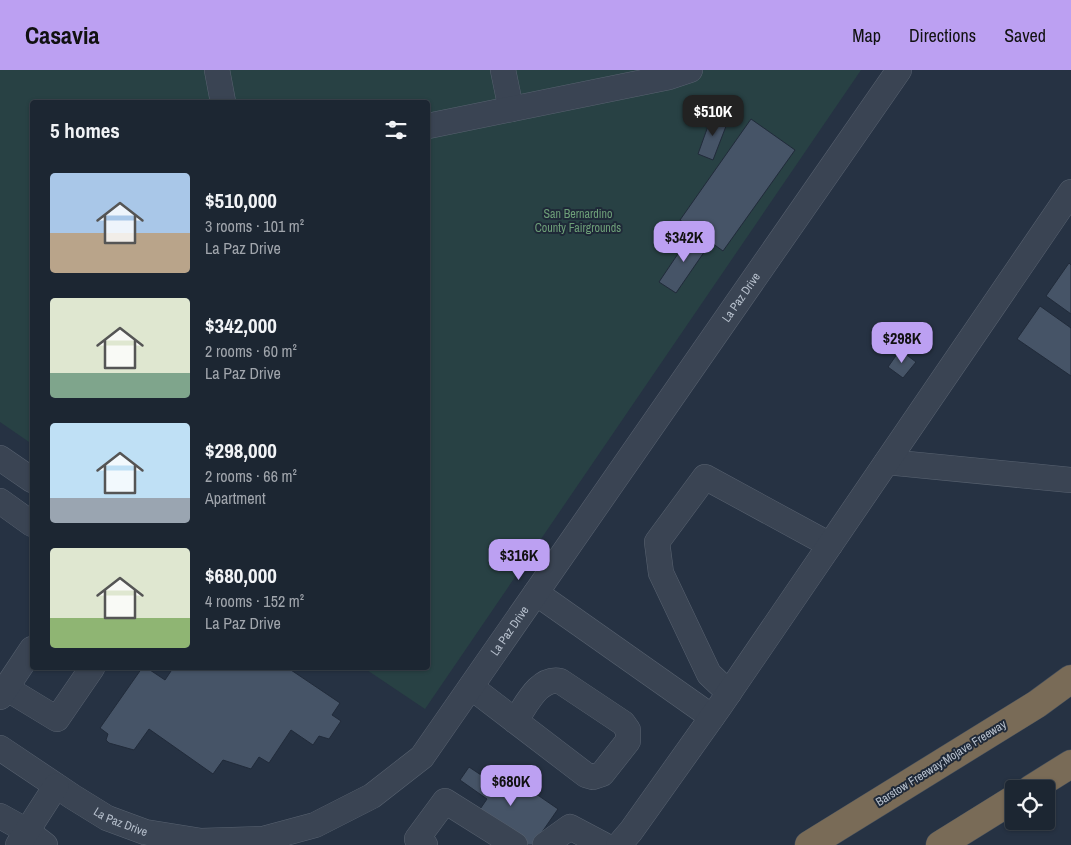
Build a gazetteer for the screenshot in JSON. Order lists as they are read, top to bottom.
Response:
{
  "streets": {
    "highway": ["Barstow Freeway;Mojave Freeway"],
    "street": ["La Paz Drive"]
  },
  "parks": ["San Bernardino County Fairgrounds"],
  "page": {
    "header": "Casavia",
    "nav": ["Map", "Directions", "Saved"],
    "price": [
      "$510K",
      "$342K",
      "$298K",
      "$316K",
      "$680K"
    ],
    "heading": "5 homes",
    "list": [
      {
        "name": "$510,000",
        "note": "3 rooms · 101 m² · La Paz Drive"
      },
      {
        "name": "$342,000",
        "note": "2 rooms · 60 m² · La Paz Drive"
      },
      {
        "name": "$298,000",
        "note": "2 rooms · 66 m² · Apartment"
      },
      {
        "name": "$680,000",
        "note": "4 rooms · 152 m² · La Paz Drive"
      }
    ]
  }
}
